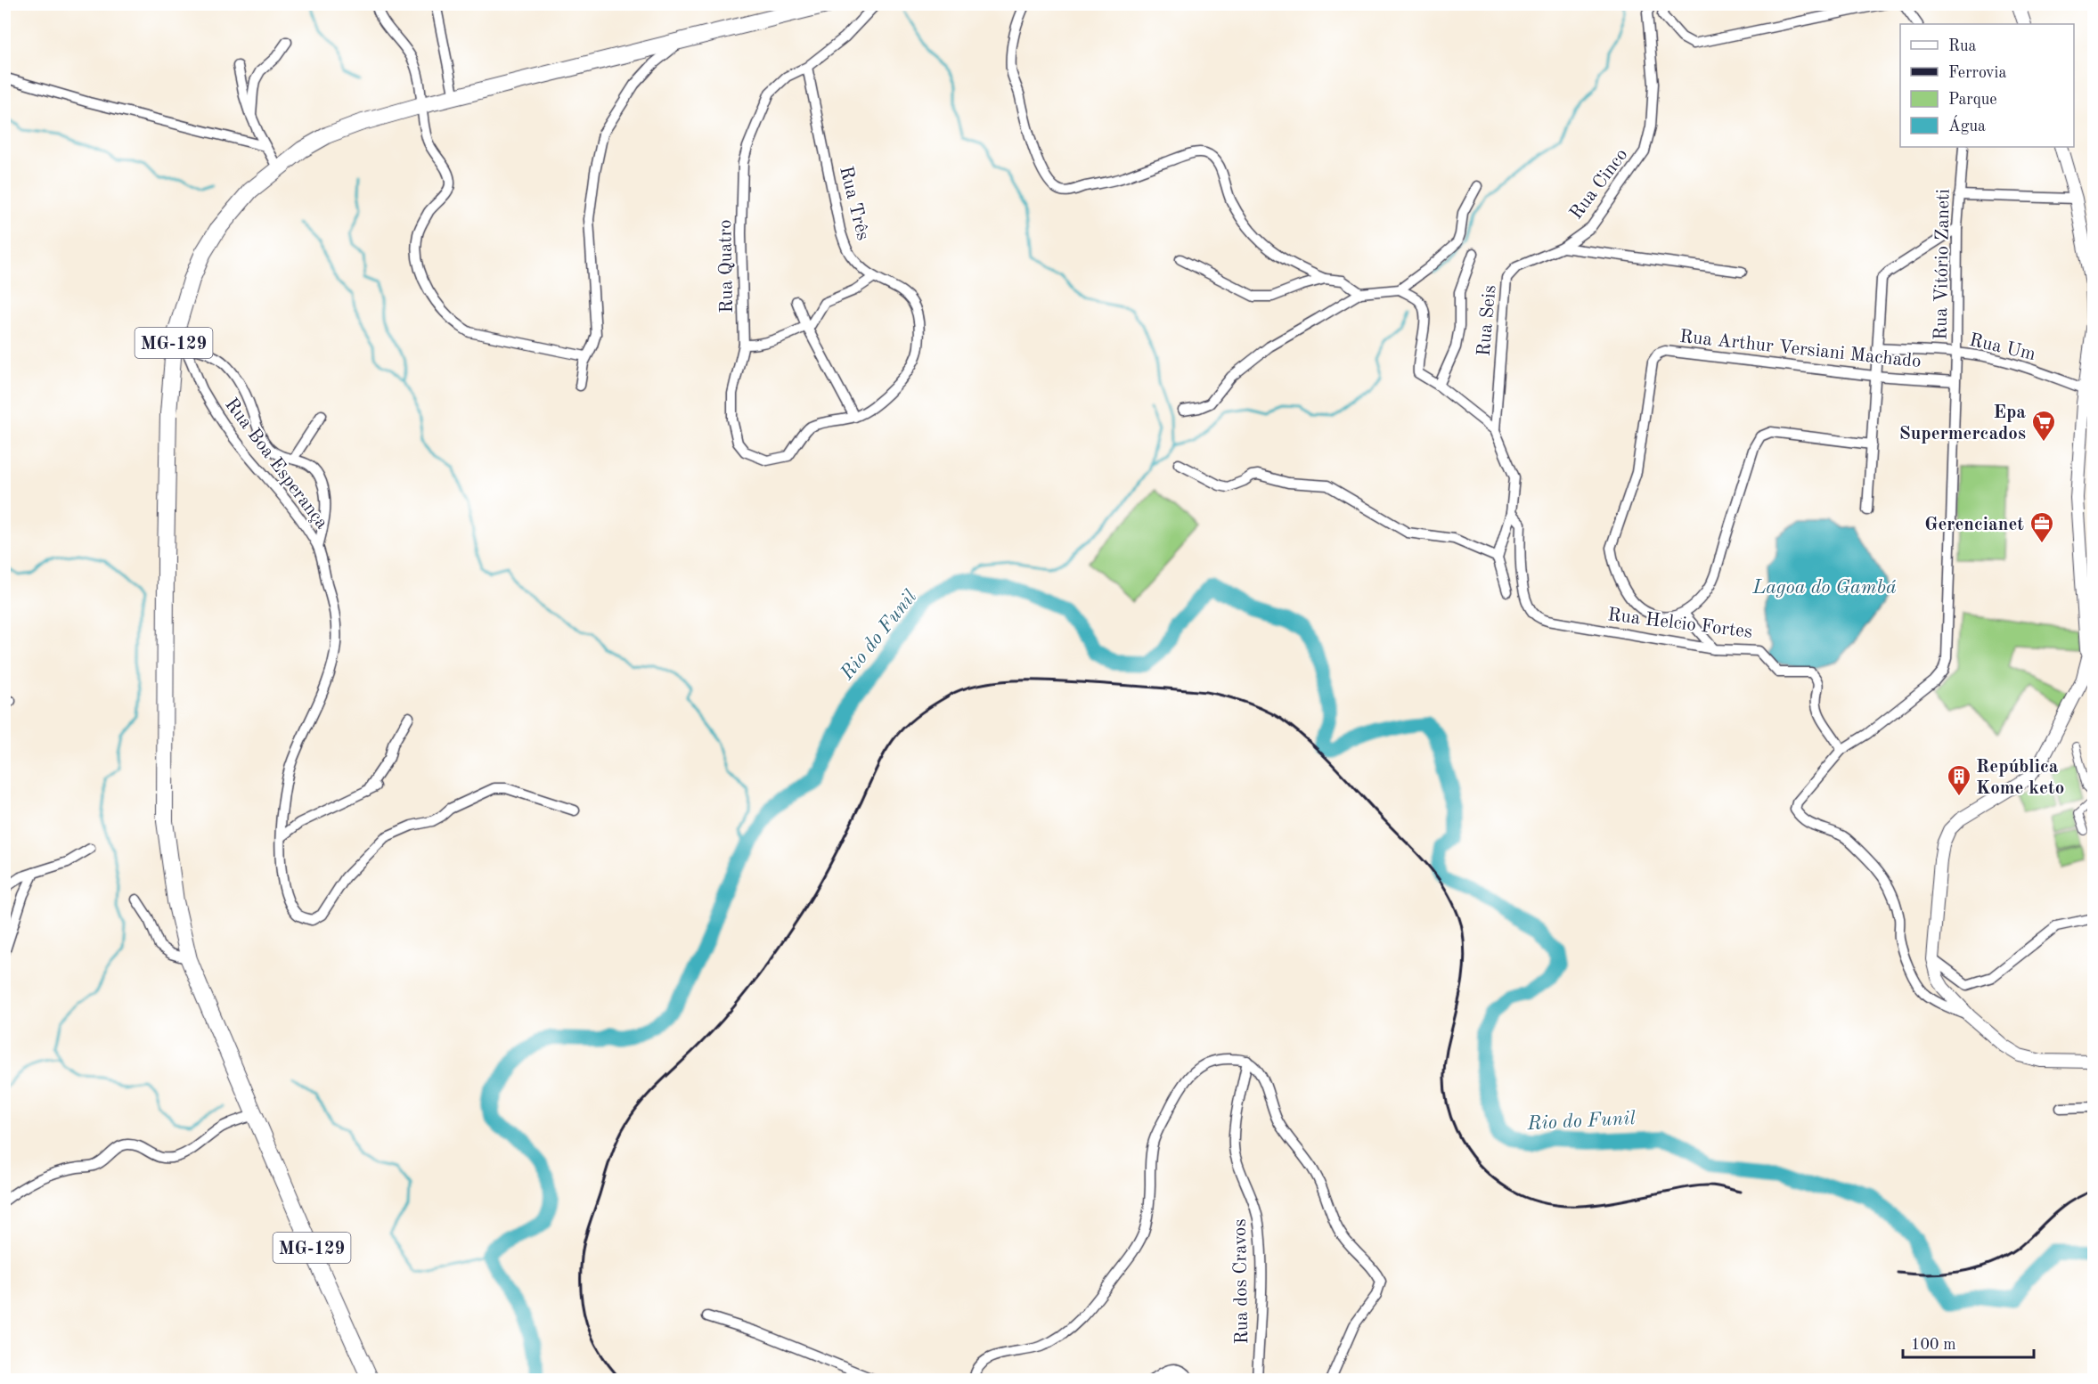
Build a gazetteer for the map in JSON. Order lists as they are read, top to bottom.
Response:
{
  "streets": {
    "main road": ["MG-129"],
    "street": [
      "Rua Cinco",
      "Rua Três",
      "Rua Vitório Zaneti",
      "Rua Quatro",
      "Rua Seis",
      "Rua Um",
      "Rua Arthur Versiani Machado",
      "Rua Boa Esperança",
      "Rua Helcio Fortes",
      "Rua dos Cravos"
    ]
  },
  "crossings": [
    ["Rua Cinco", "Rua Seis"],
    ["Rua Três", "Rua Quatro"],
    ["Rua Vitório Zaneti", "Rua Um"],
    ["Rua Vitório Zaneti", "Rua Arthur Versiani Machado"],
    ["Rua Vitório Zaneti", "Rua Helcio Fortes"],
    ["Rua Seis", "Rua Helcio Fortes"],
    ["MG-129", "Rua Boa Esperança"]
  ],
  "water": ["Lagoa do Gambá", "Rio do Funil"],
  "places": {
    "supermarket": ["Epa Supermercados"],
    "office": ["Gerencianet"],
    "building": ["República Kome keto"]
  },
  "legend": [
    "Rua",
    "Ferrovia",
    "Parque",
    "Água"
  ],
  "scale_bar": "100 m"
}
